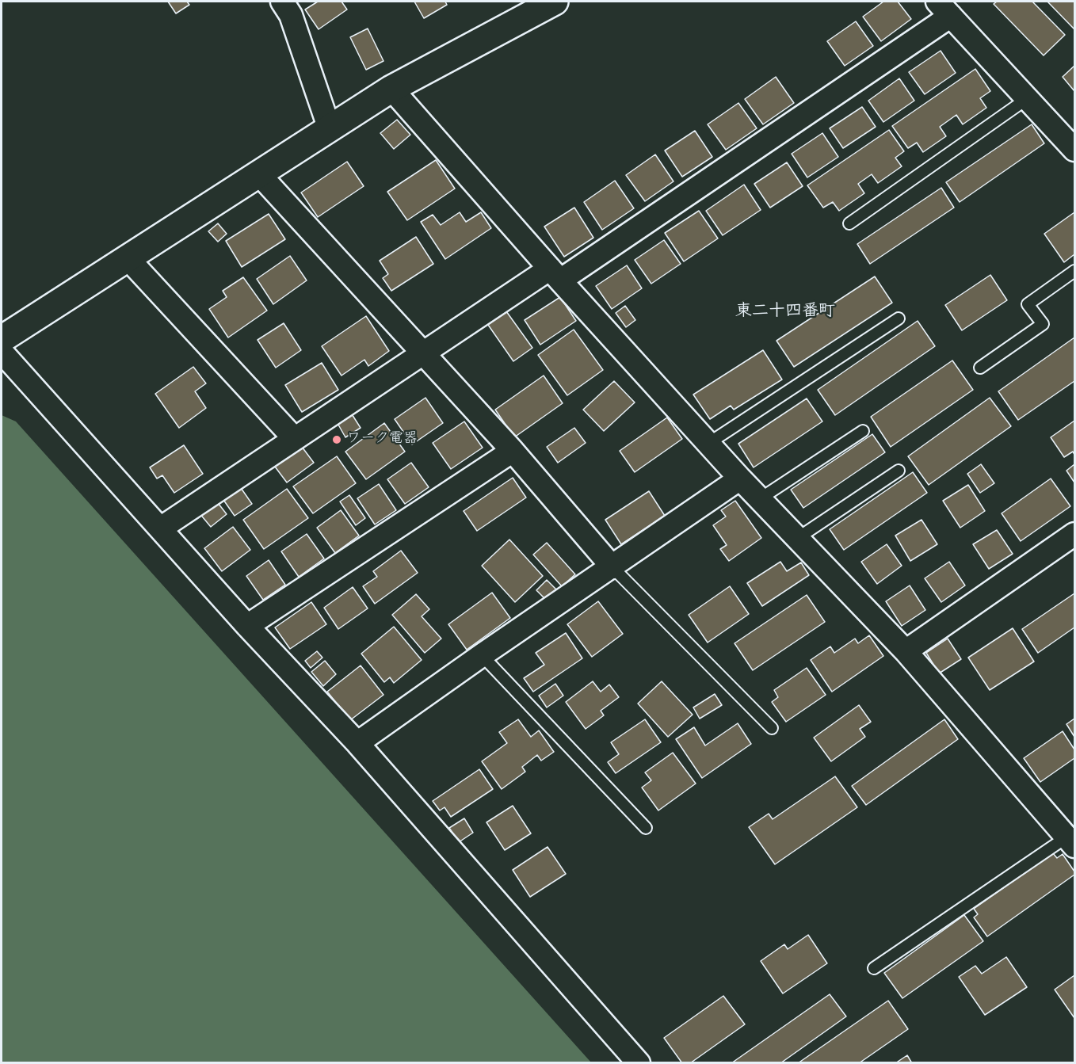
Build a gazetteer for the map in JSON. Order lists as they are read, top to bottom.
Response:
{
  "districts": ["東二十四番町"],
  "places": ["ワーク電器"]
}
